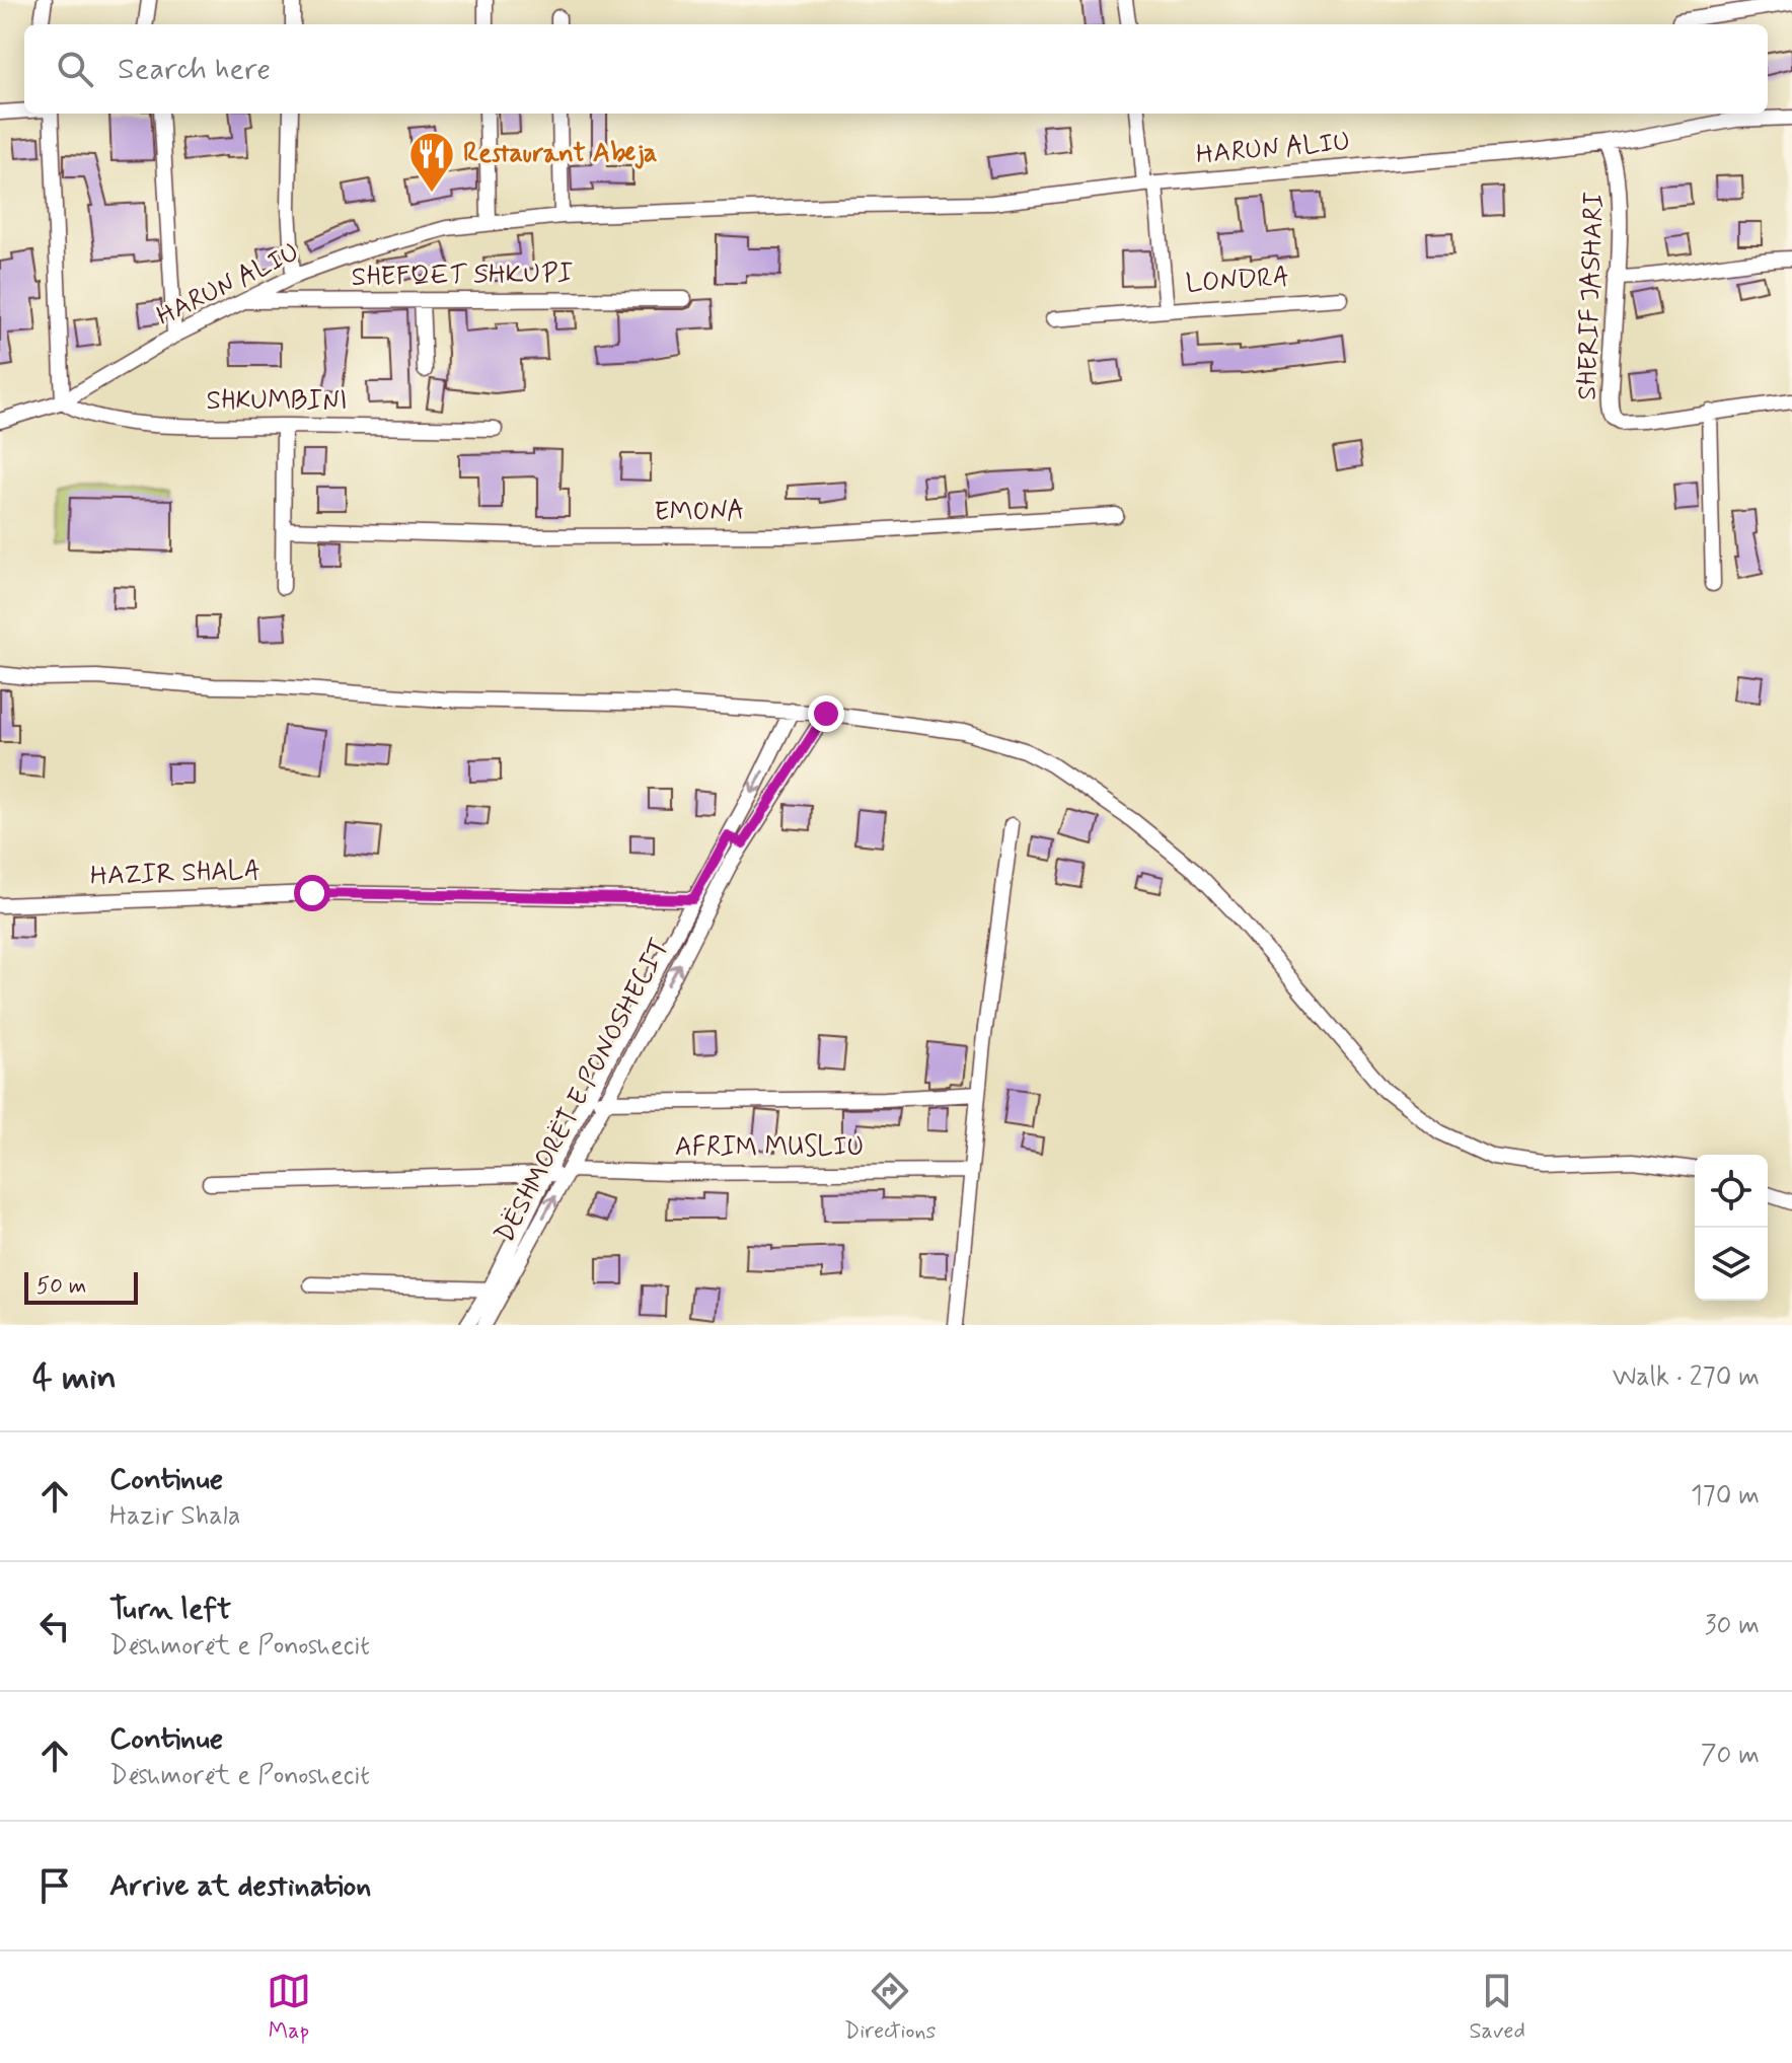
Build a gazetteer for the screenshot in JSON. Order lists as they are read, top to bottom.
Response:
{
  "streets": {
    "street": [
      "HARUN ALIU",
      "SHEFQET SHKUPI",
      "LONDRA",
      "SHERIF JASHARI",
      "SHKUMBINI",
      "EMONA",
      "HAZIR SHALA",
      "DËSHMORËT E PONOSHECIT",
      "AFRIM MUSLIU"
    ]
  },
  "crossings": [
    ["HARUN ALIU", "SHEFQET SHKUPI"],
    ["HARUN ALIU", "LONDRA"],
    ["HARUN ALIU", "SHERIF JASHARI"],
    ["HARUN ALIU", "SHKUMBINI"],
    ["HAZIR SHALA", "DËSHMORËT E PONOSHECIT"],
    ["DËSHMORËT E PONOSHECIT", "AFRIM MUSLIU"]
  ],
  "places": {
    "restaurant": ["Restaurant Abeja"]
  },
  "scale_bar": "50 m",
  "page": {
    "search": "Search here",
    "scale": "50 m",
    "heading": ["4 min", "Walk · 270 m"],
    "list": [
      ["Continue", "Hazir Shala", "170 m"],
      ["Turn left", "Dëshmorët e Ponoshecit", "30 m"],
      ["Continue", "Dëshmorët e Ponoshecit", "70 m"],
      "Arrive at destination"
    ],
    "nav": ["Map", "Directions", "Saved"]
  }
}
